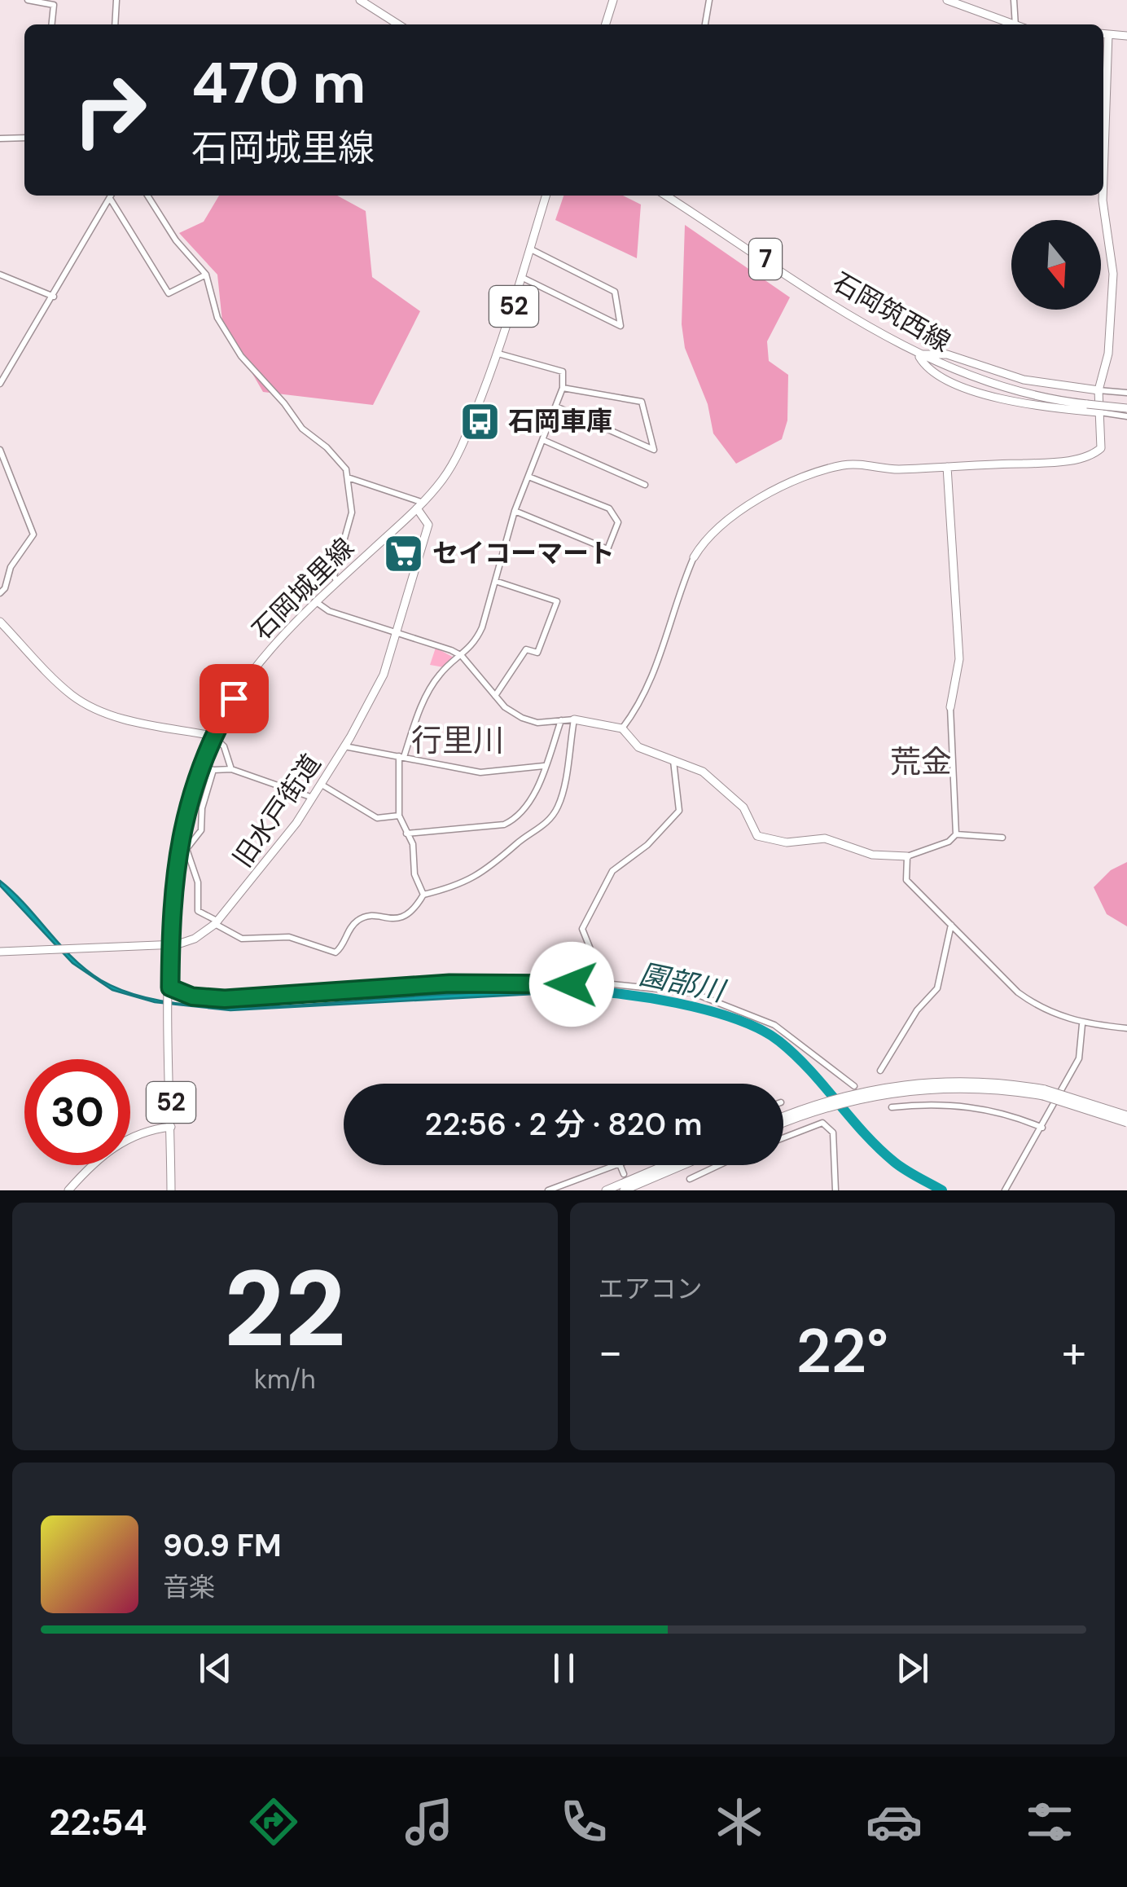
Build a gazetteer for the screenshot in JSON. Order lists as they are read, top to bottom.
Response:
{
  "streets": {
    "main road": [
      "7",
      "52",
      "石岡筑西線",
      "石岡城里線",
      "旧水戸街道"
    ]
  },
  "crossings": [
    ["石岡城里線", "旧水戸街道"]
  ],
  "districts": ["行里川", "荒金"],
  "water": ["園部川"],
  "places": {
    "bus stop": ["石岡車庫"],
    "supermarket": ["セイコーマート"]
  },
  "north": "bottom",
  "page": {
    "turn": ["470 m", "石岡城里線"],
    "limit": "30",
    "trip": "22:56 · 2 分 · 820 m",
    "tile": [
      ["22", "km/h"],
      "エアコン"
    ],
    "heat": ["−", "22°", "+"],
    "song": ["90.9 FM", "音楽"],
    "tabs": "22:54"
  }
}
